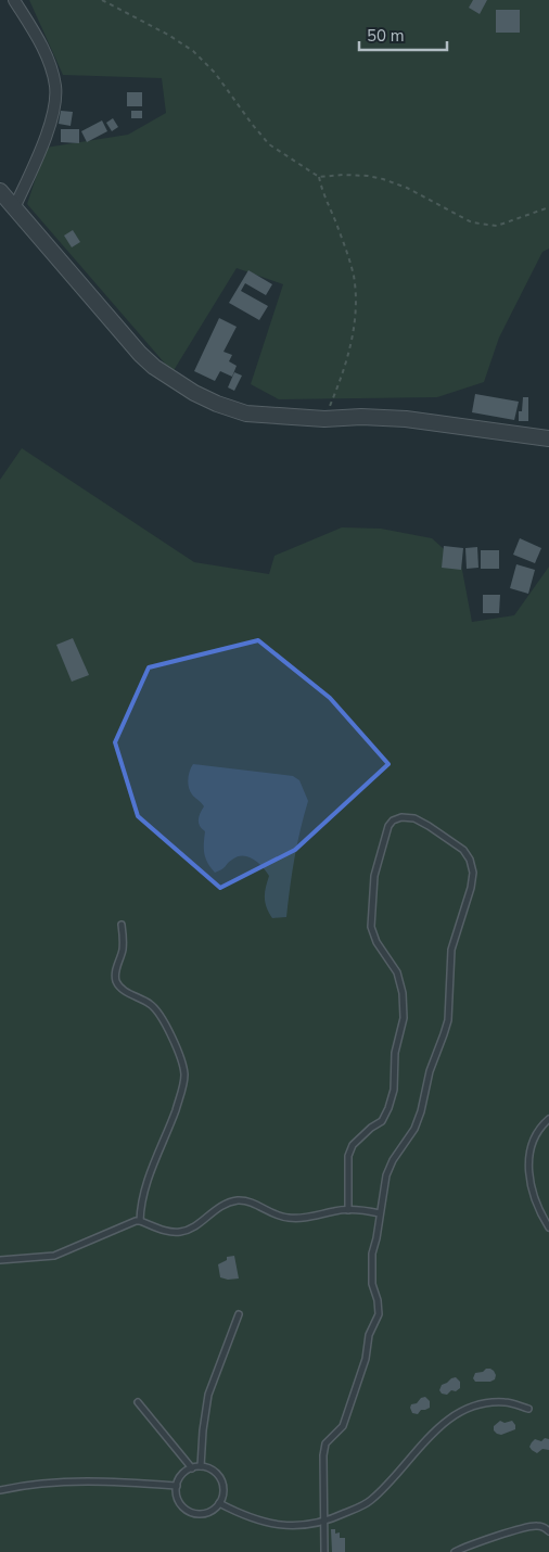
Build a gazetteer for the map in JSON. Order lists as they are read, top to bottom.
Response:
{
  "scale_bar": "50 m"
}
